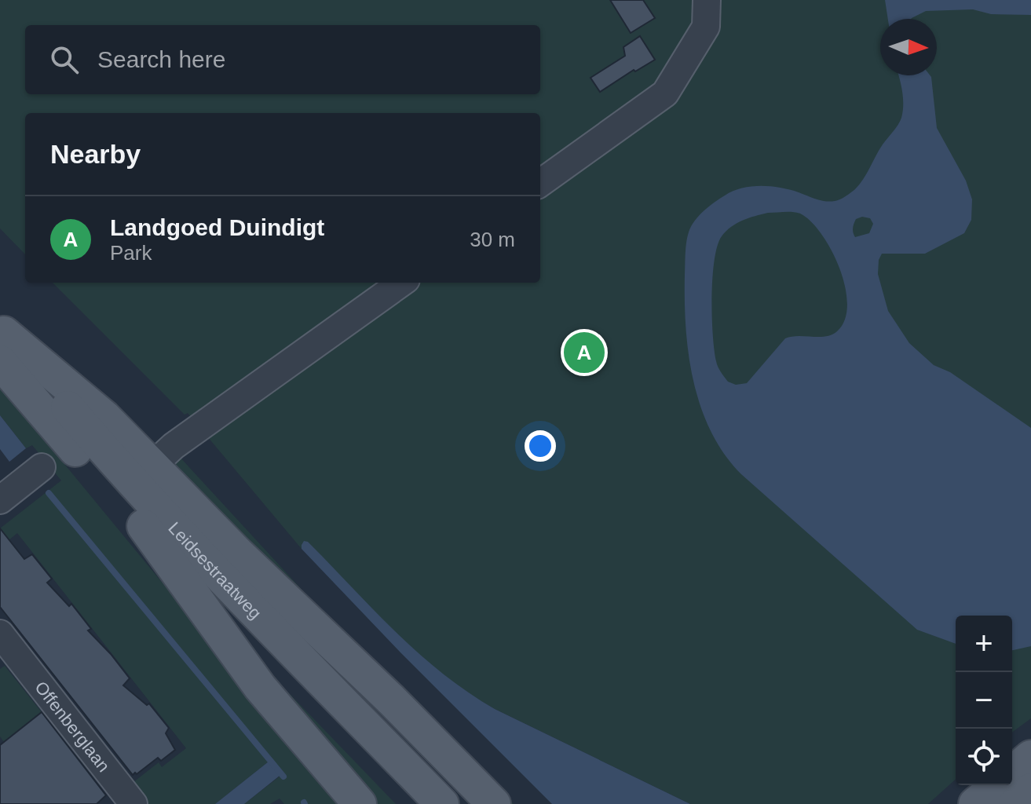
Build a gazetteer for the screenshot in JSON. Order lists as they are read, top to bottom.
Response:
{
  "streets": {
    "main road": ["Leidsestraatweg"],
    "street": ["Offenberglaan"]
  },
  "north": "right",
  "page": {
    "search": "Search here",
    "heading": "Nearby",
    "list": [
      {
        "mark": "A",
        "name": "Landgoed Duindigt",
        "note": "Park",
        "value": "30 m"
      }
    ],
    "pins": "A",
    "map_buttons": ["+", "−"]
  }
}
